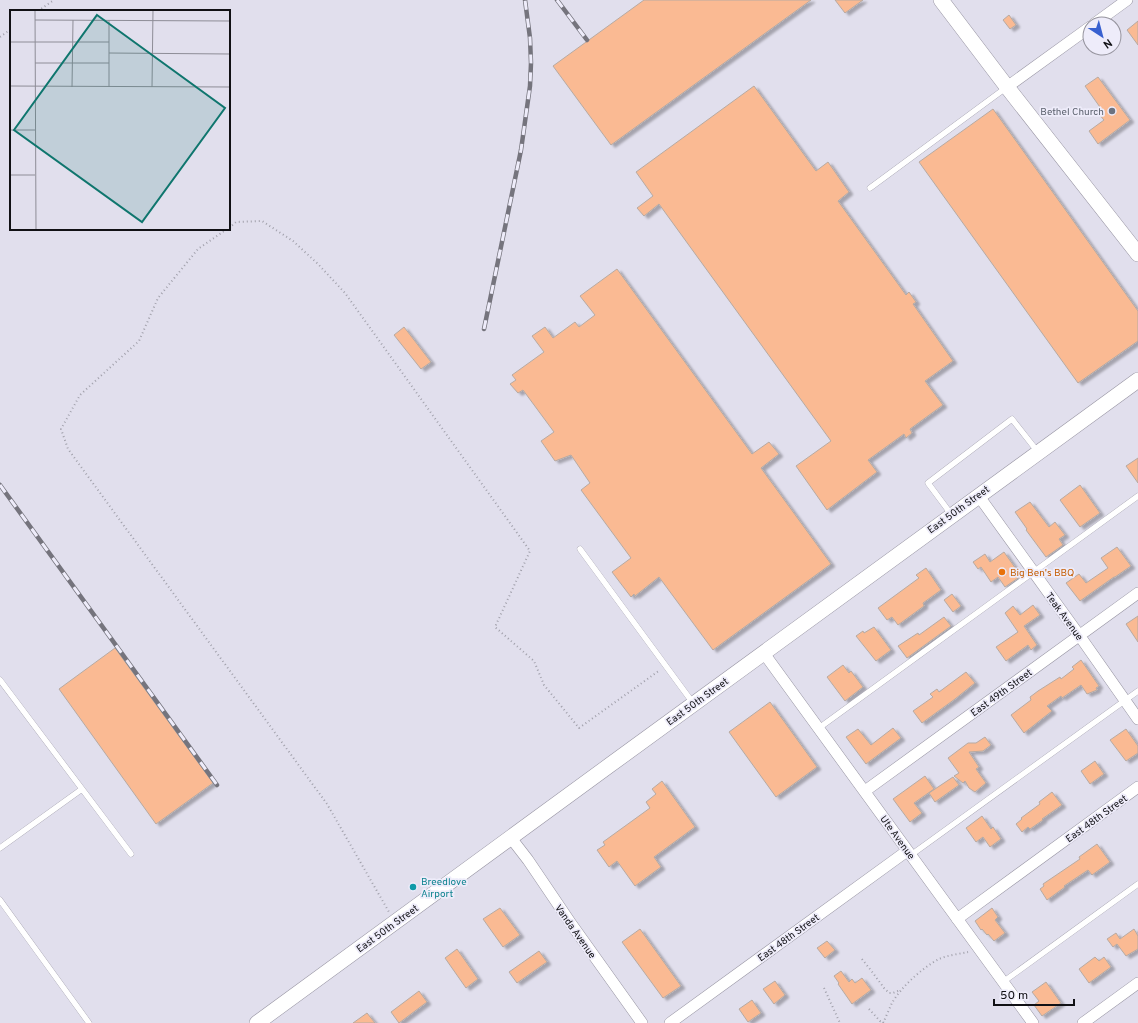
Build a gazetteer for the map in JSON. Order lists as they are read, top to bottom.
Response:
{
  "streets": {
    "main road": ["East 50th Street"],
    "street": [
      "Teak Avenue",
      "East 49th Street",
      "East 48th Street",
      "Ute Avenue",
      "Vanda Avenue"
    ]
  },
  "crossings": [
    ["East 50th Street", "Teak Avenue"],
    ["East 50th Street", "Ute Avenue"],
    ["East 50th Street", "Vanda Avenue"],
    ["Teak Avenue", "East 49th Street"],
    ["East 49th Street", "Ute Avenue"],
    ["East 48th Street", "Ute Avenue"]
  ],
  "places": ["Bethel Church", "Big Ben's BBQ", "Breedlove Airport"],
  "scale_bar": "50 m",
  "north": "bottom right"
}
